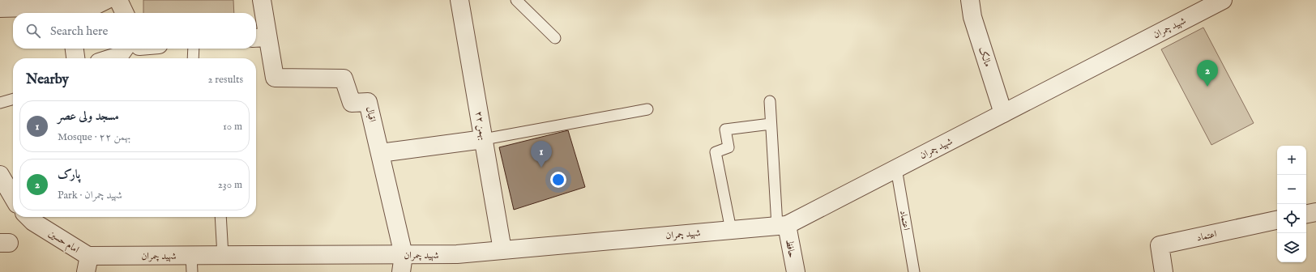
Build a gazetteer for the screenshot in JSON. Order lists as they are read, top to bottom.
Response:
{
  "streets": {
    "street": [
      "شهید چمران",
      "مالک",
      "اقبال",
      "۲۲ بهمن",
      "اعتماد",
      "امام حسین",
      "حافظ"
    ]
  },
  "crossings": [
    ["شهید چمران", "مالک"],
    ["شهید چمران", "اقبال"],
    ["شهید چمران", "۲۲ بهمن"],
    ["شهید چمران", "اعتماد"],
    ["شهید چمران", "امام حسین"],
    ["شهید چمران", "حافظ"]
  ],
  "page": {
    "search": "Search here",
    "heading": ["Nearby", "2 results"],
    "pins": ["2", "1"],
    "list": [
      {
        "mark": "1",
        "name": "مسجد ولی عصر",
        "note": "Mosque · ۲۲ بهمن",
        "value": "10 m"
      },
      {
        "mark": "2",
        "name": "پارک",
        "note": "Park · شهید چمران",
        "value": "230 m"
      }
    ],
    "map_buttons": ["+", "−"]
  }
}
